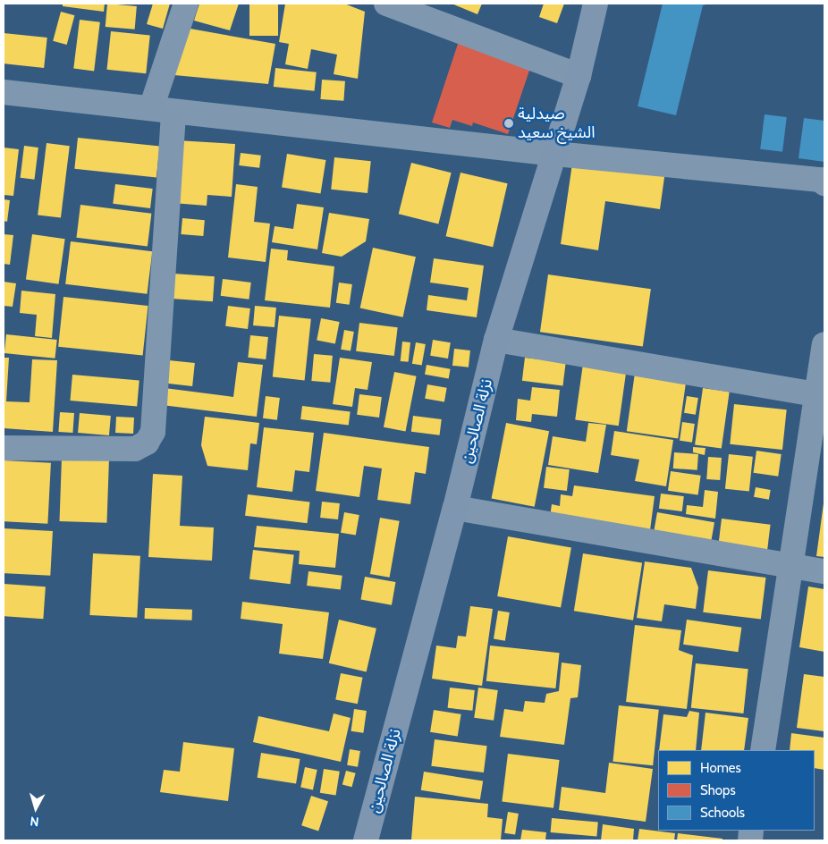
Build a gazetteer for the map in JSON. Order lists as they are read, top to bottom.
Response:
{
  "streets": {
    "main road": ["نزلة الصالحين"]
  },
  "places": ["صيدلية الشيخ سعيد"],
  "legend": ["Homes", "Shops", "Schools"],
  "north": "bottom"
}
